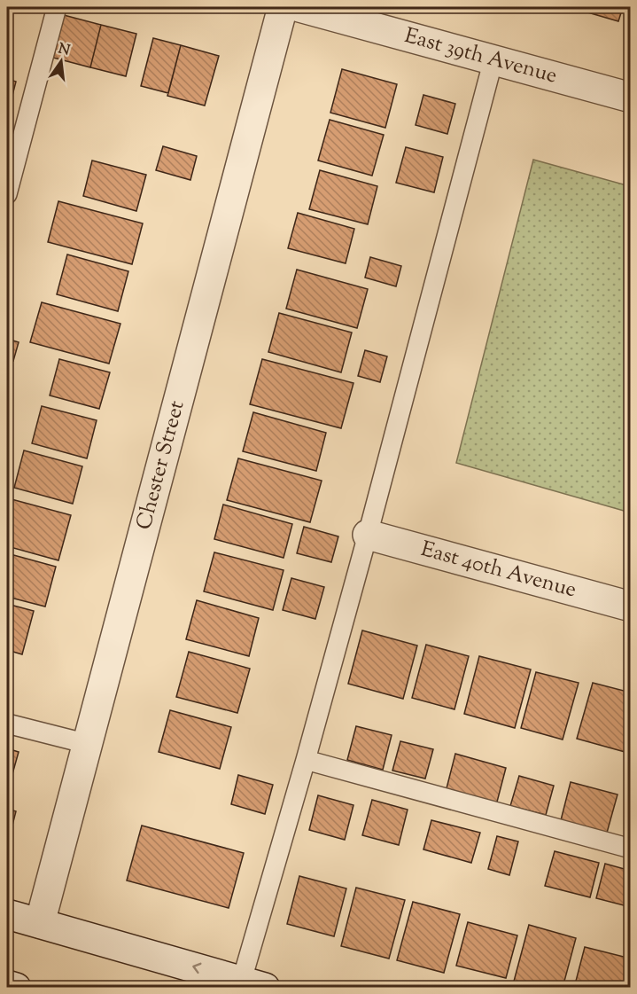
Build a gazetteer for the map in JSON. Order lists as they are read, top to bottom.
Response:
{
  "streets": {
    "street": ["East 39th Avenue", "Chester Street", "East 40th Avenue"]
  },
  "north": "top"
}
